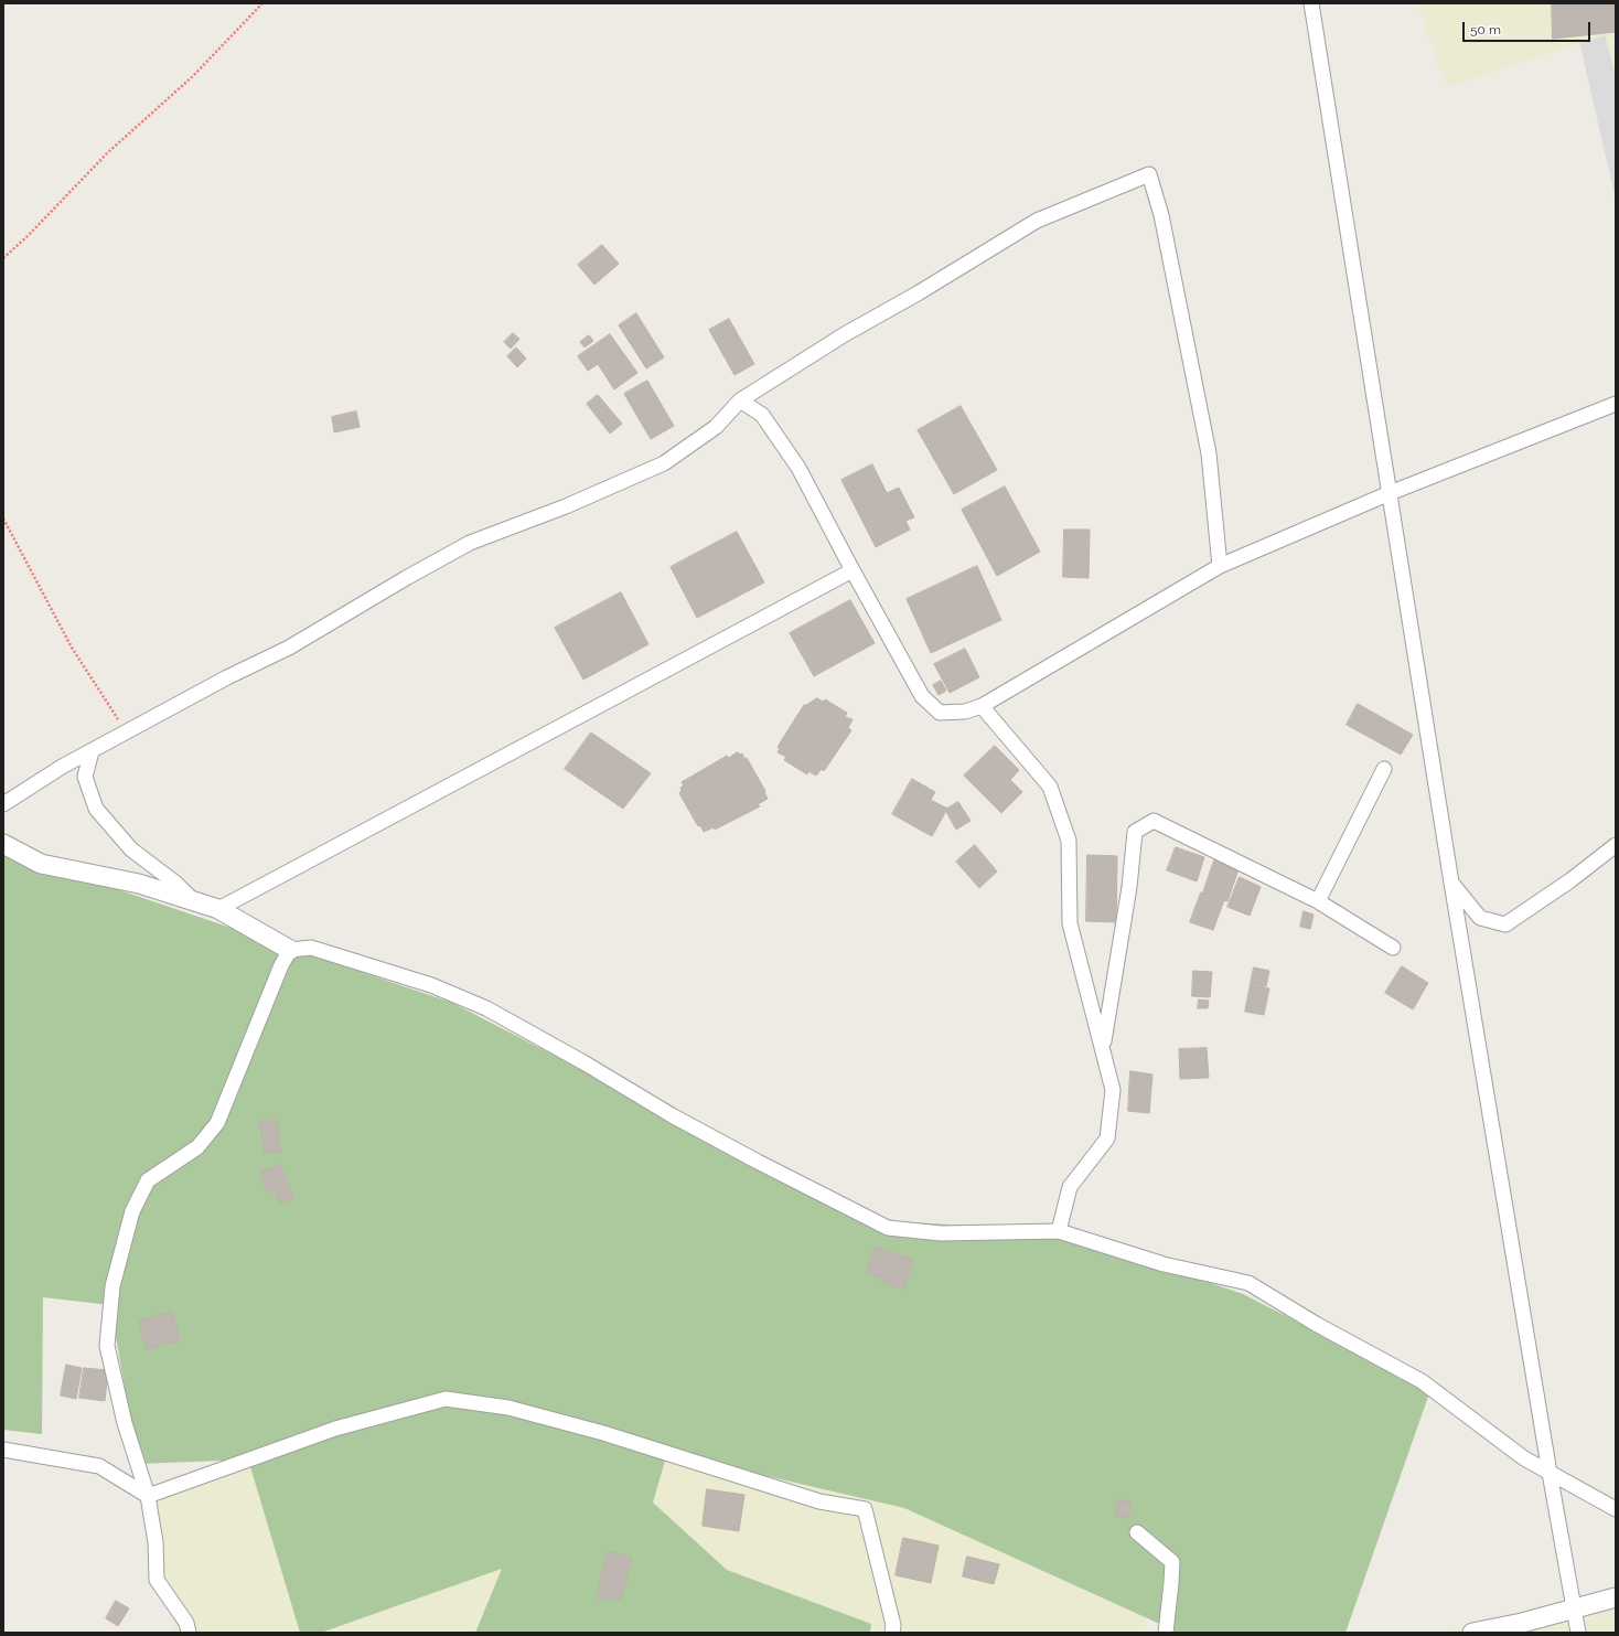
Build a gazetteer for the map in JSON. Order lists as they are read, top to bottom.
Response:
{
  "scale_bar": "50 m"
}
